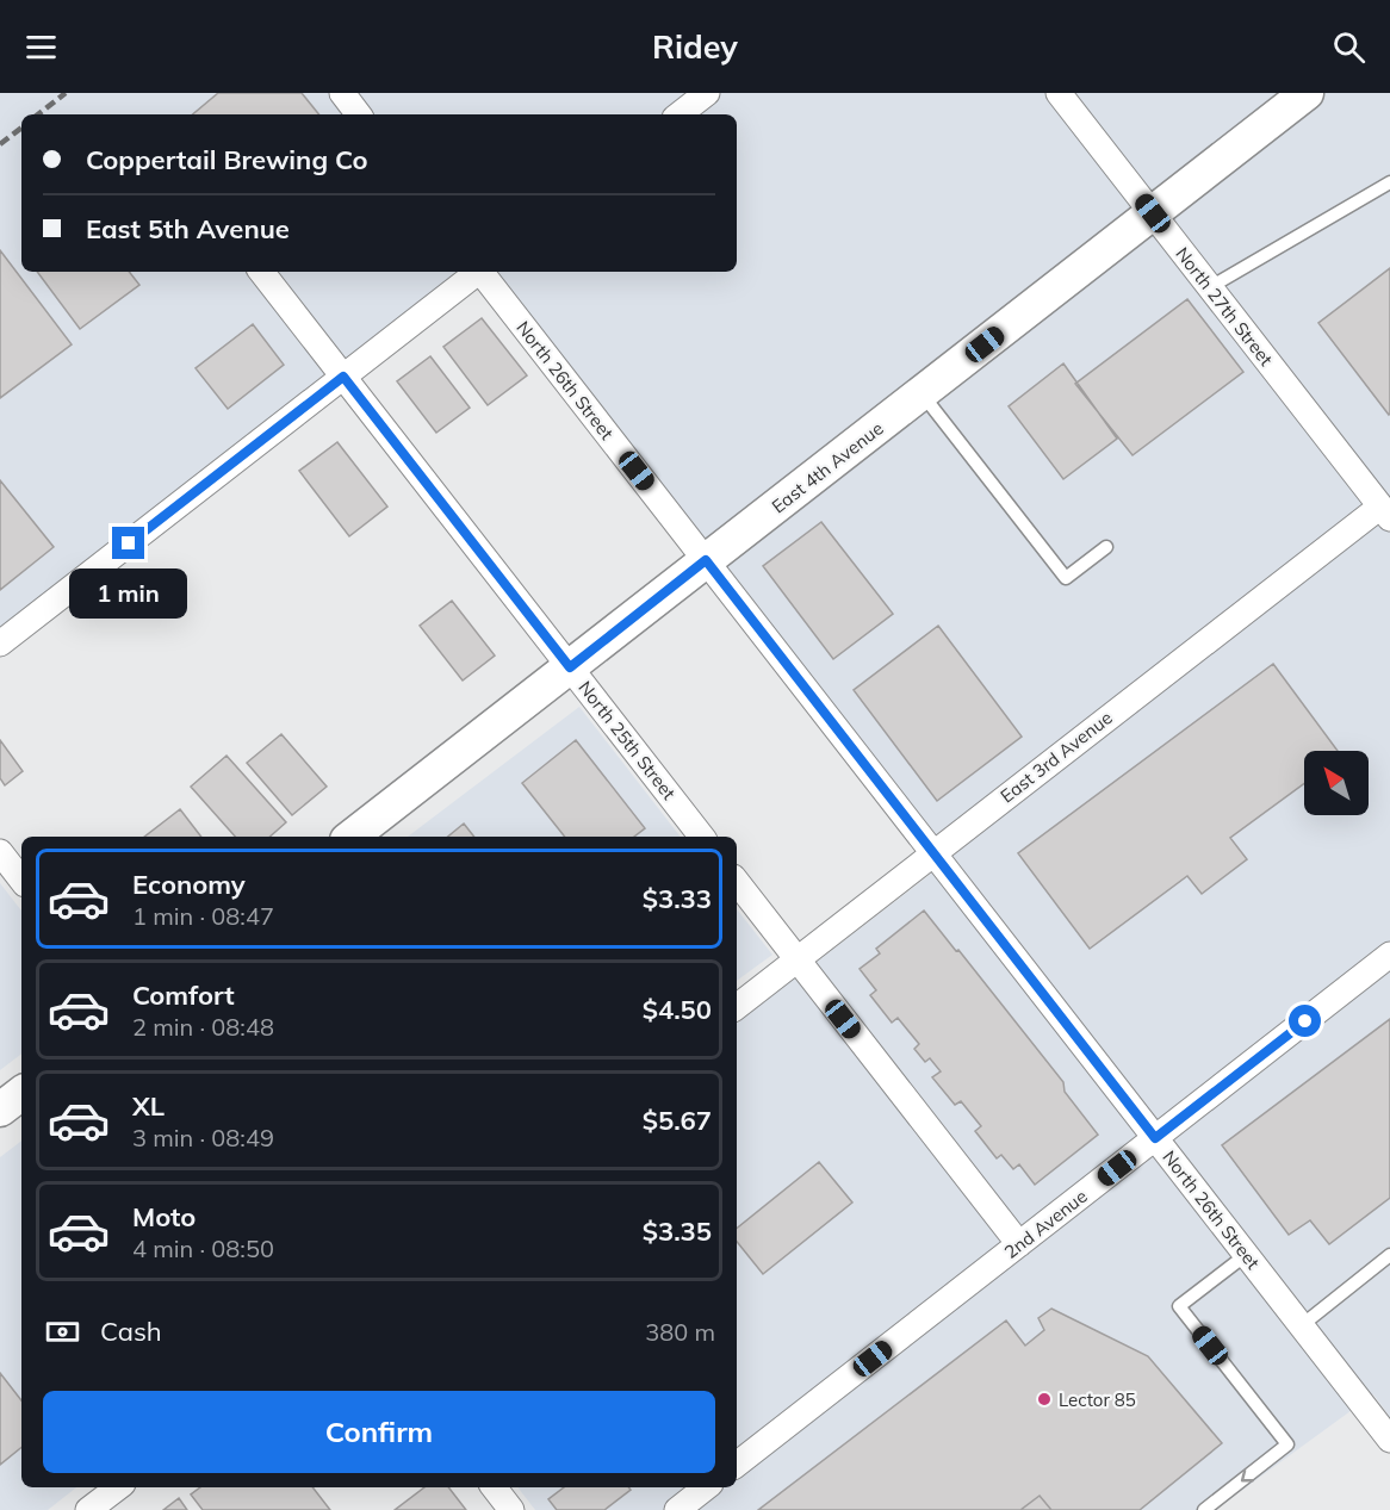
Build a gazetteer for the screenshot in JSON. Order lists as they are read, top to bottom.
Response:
{
  "streets": {
    "street": [
      "North 27th Street",
      "North 26th Street",
      "East 4th Avenue",
      "North 25th Street",
      "East 3rd Avenue",
      "2nd Avenue"
    ]
  },
  "crossings": [
    ["North 27th Street", "East 4th Avenue"],
    ["North 27th Street", "East 3rd Avenue"],
    ["North 26th Street", "East 4th Avenue"],
    ["North 26th Street", "East 3rd Avenue"],
    ["North 26th Street", "2nd Avenue"],
    ["East 4th Avenue", "North 25th Street"]
  ],
  "places": ["Lector 85"],
  "north": "top left",
  "page": {
    "header": "Ridey",
    "banner": ["Coppertail Brewing Co", "East 5th Avenue"],
    "bubble": "1 min",
    "list": [
      {
        "name": "Economy",
        "note": "1 min · 08:47",
        "value": "$3.33"
      },
      {
        "name": "Comfort",
        "note": "2 min · 08:48",
        "value": "$4.50"
      },
      {
        "name": "XL",
        "note": "3 min · 08:49",
        "value": "$5.67"
      },
      {
        "name": "Moto",
        "note": "4 min · 08:50",
        "value": "$3.35"
      }
    ],
    "pay": ["Cash", "380 m"],
    "buttons": "Confirm"
  }
}
